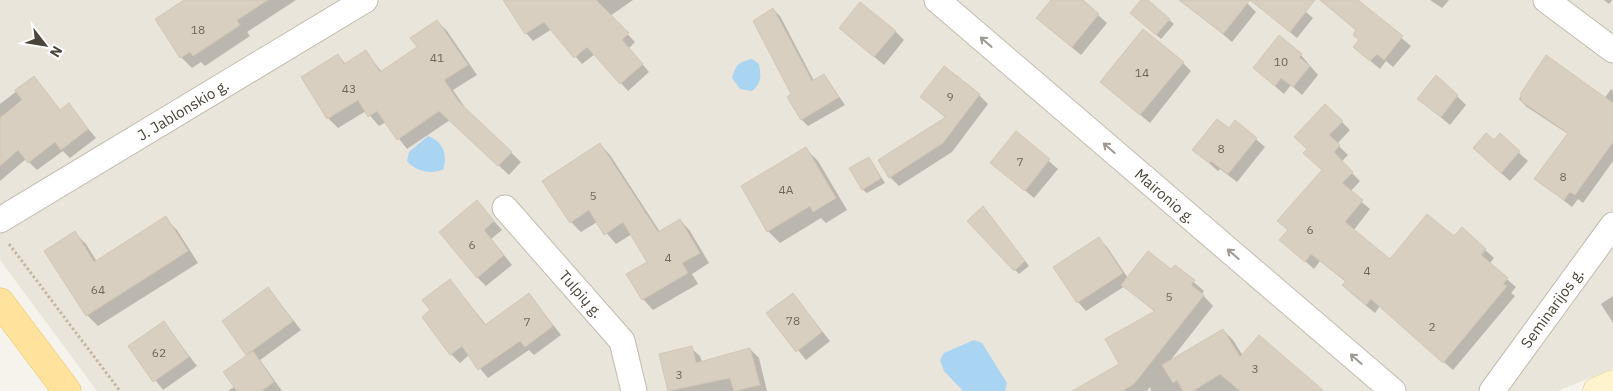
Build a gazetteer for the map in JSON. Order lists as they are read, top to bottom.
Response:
{
  "streets": {
    "street": [
      "J. Jablonskio g.",
      "Maironio g.",
      "Tulpių g.",
      "Seminarijos g."
    ]
  },
  "one_way": ["Maironio g."],
  "house_numbers": [
    "18",
    "41",
    "10",
    "14",
    "43",
    "9",
    "8",
    "7",
    "8",
    "4A",
    "5",
    "6",
    "6",
    "4",
    "4",
    "64",
    "5",
    "78",
    "7",
    "2",
    "62",
    "3",
    "3"
  ],
  "north": "bottom right"
}
